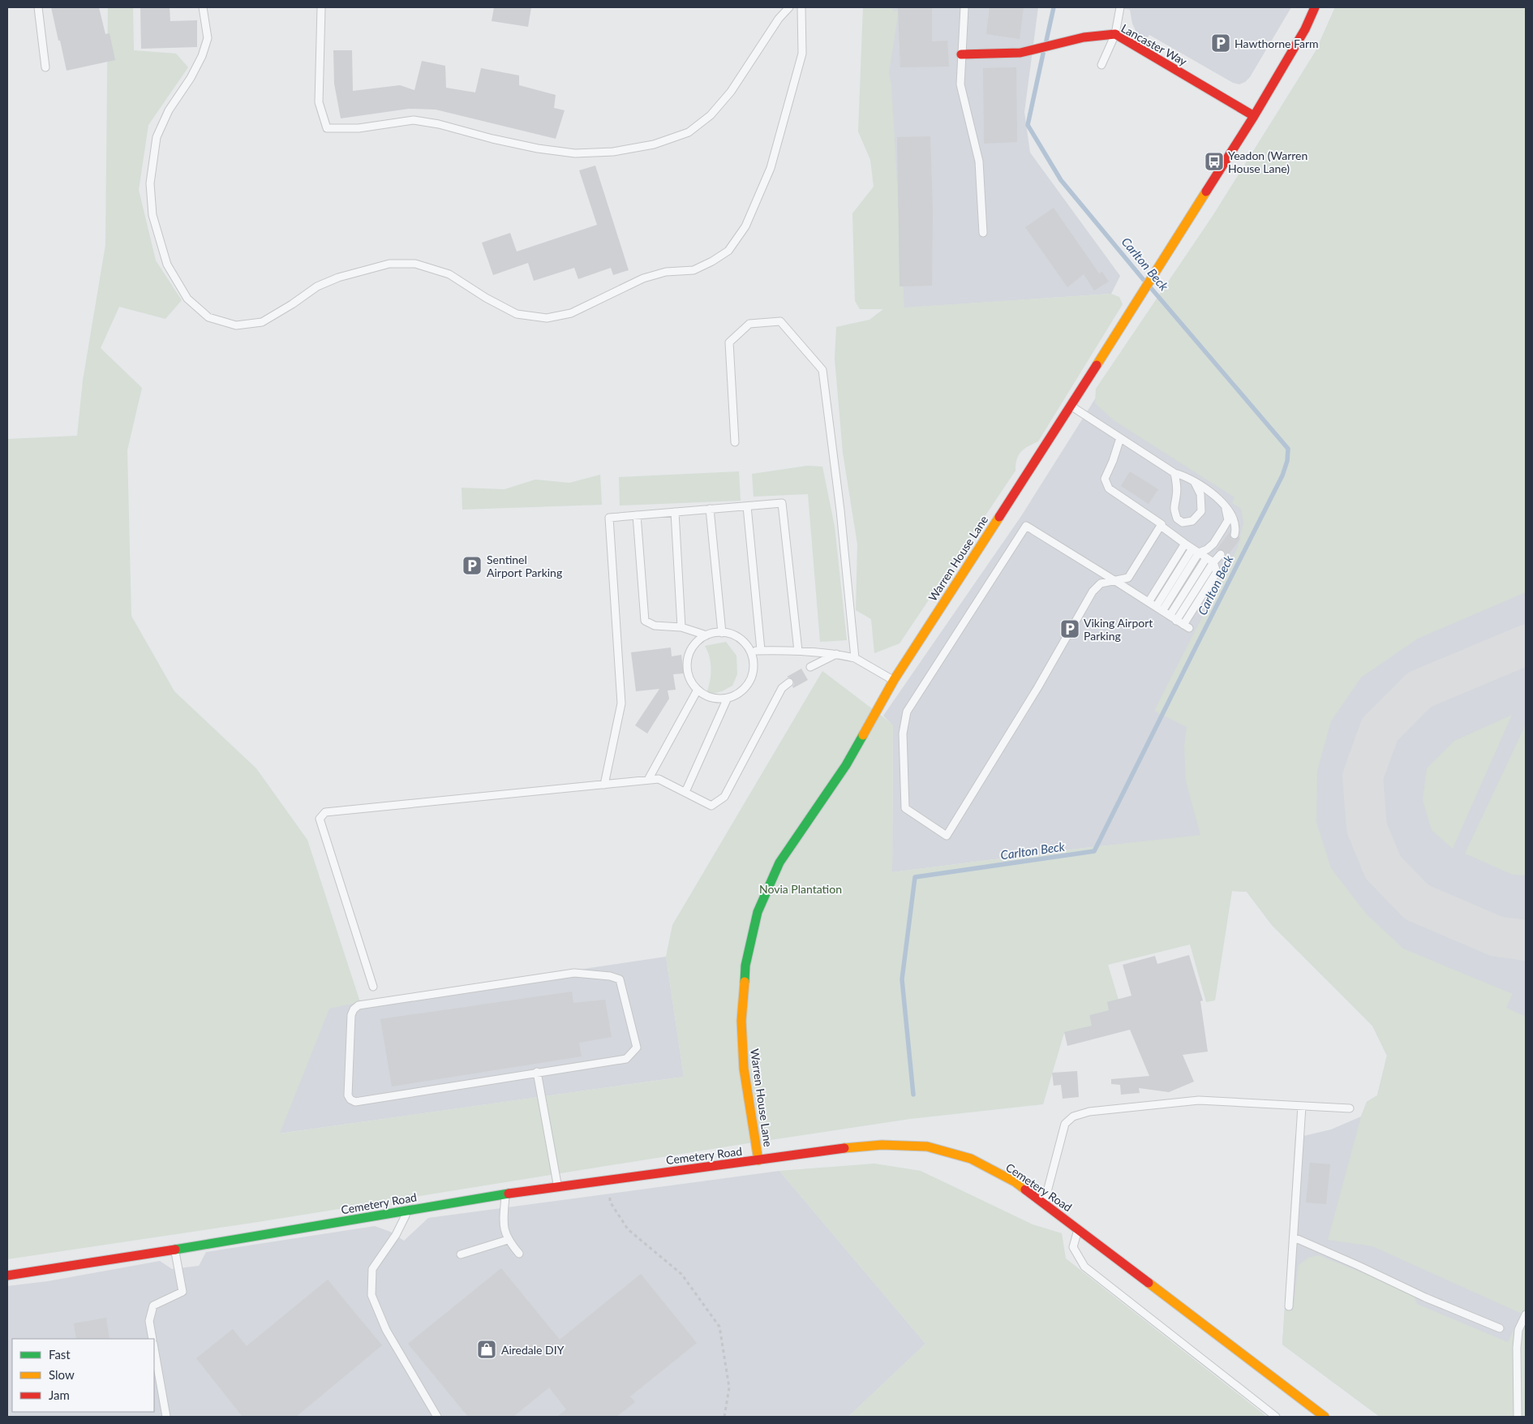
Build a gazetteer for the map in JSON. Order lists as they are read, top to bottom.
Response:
{
  "streets": {
    "street": ["Lancaster Way", "Warren House Lane", "Cemetery Road"]
  },
  "crossings": [
    ["Lancaster Way", "Warren House Lane"],
    ["Warren House Lane", "Cemetery Road"]
  ],
  "water": ["Carlton Beck"],
  "parks": ["Novia Plantation"],
  "places": {
    "parking": ["Hawthorne Farm", "Sentinel Airport Parking", "Viking Airport Parking"],
    "bus stop": ["Yeadon (Warren House Lane)"],
    "shop": ["Airedale DIY"]
  },
  "legend": ["Fast", "Slow", "Jam"]
}
